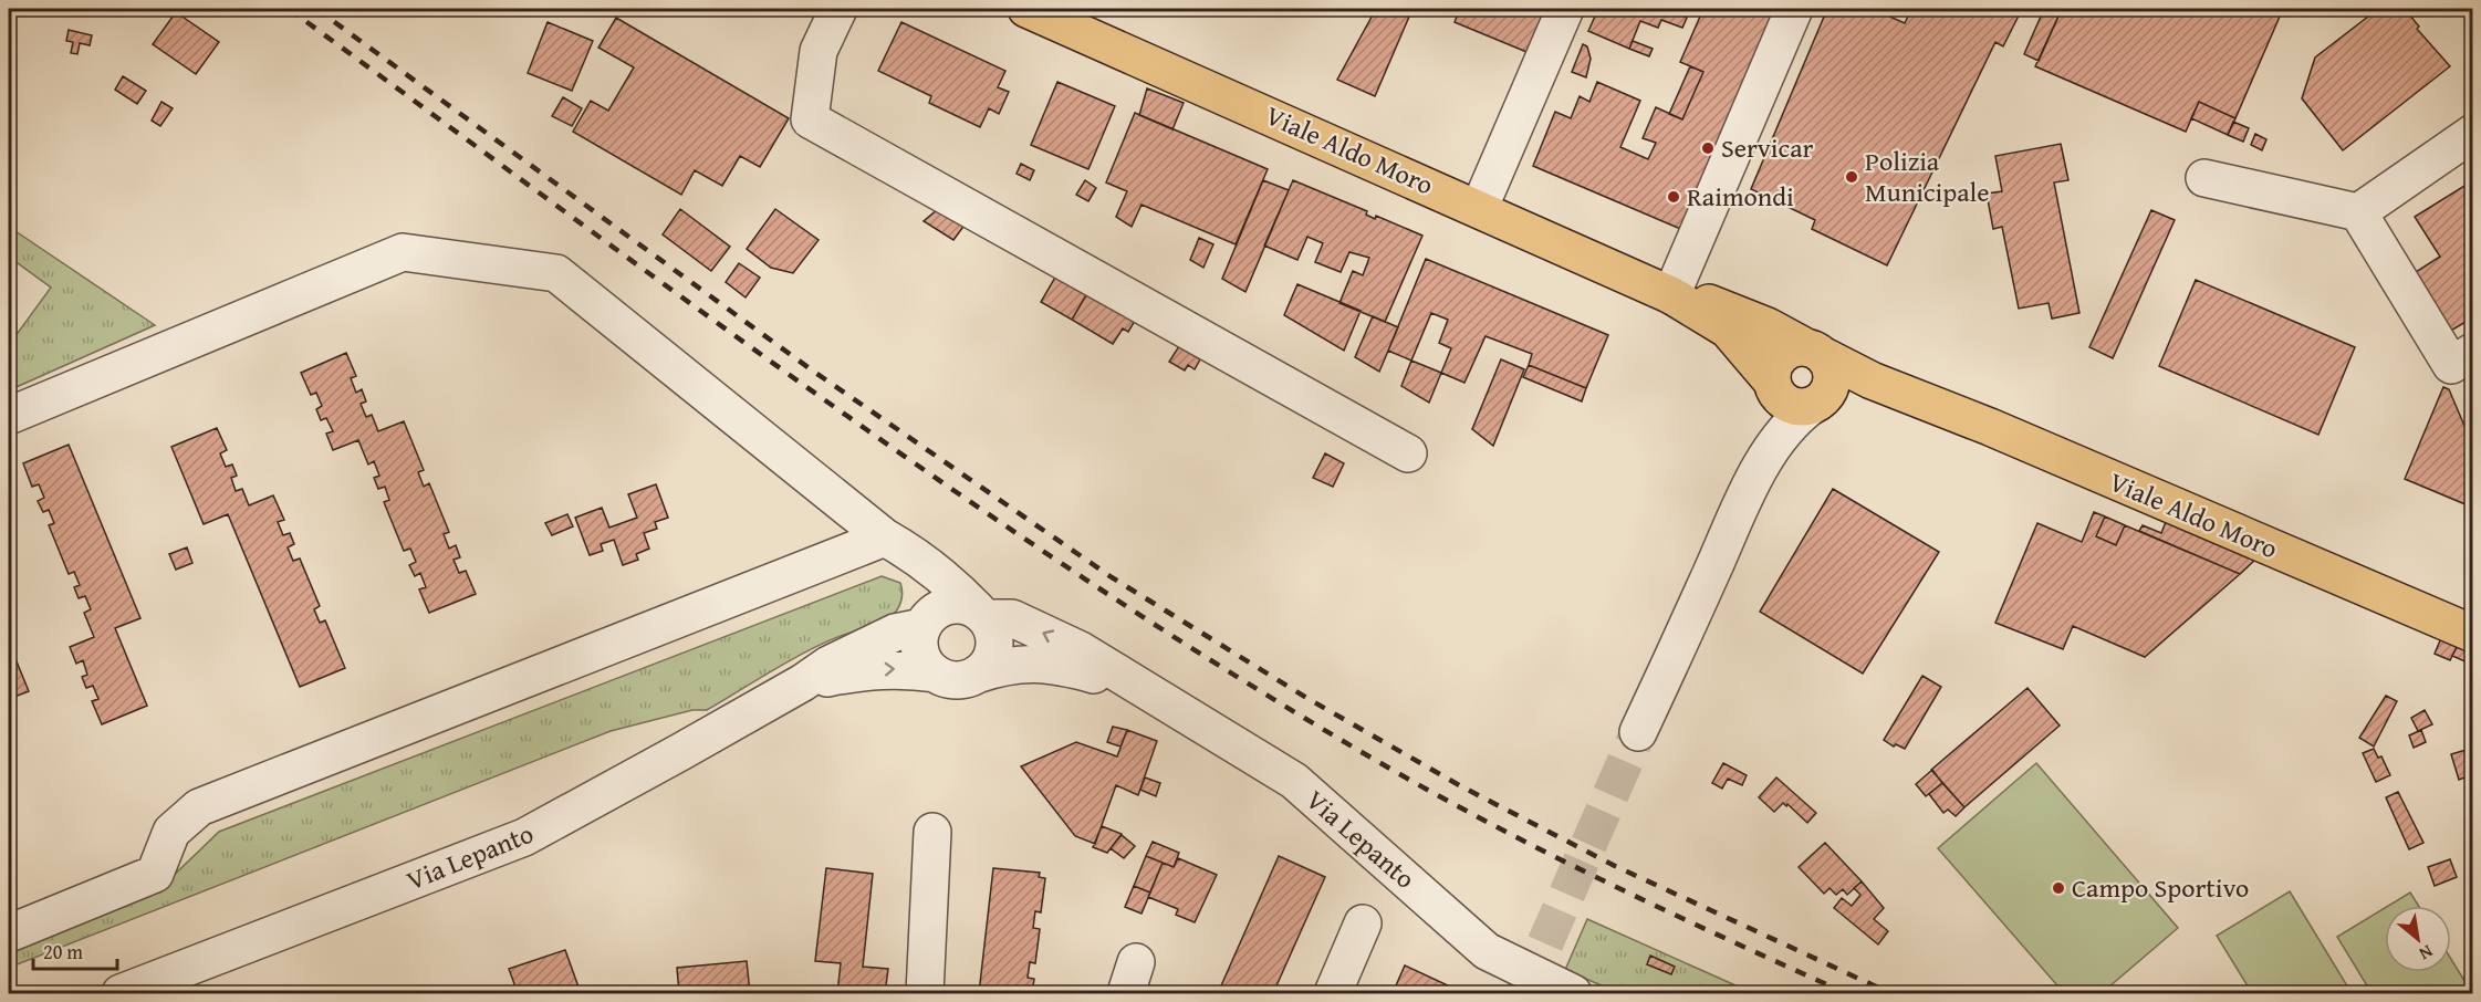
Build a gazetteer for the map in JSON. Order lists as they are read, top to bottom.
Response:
{
  "streets": {
    "main road": ["Viale Aldo Moro"],
    "street": ["Via Lepanto"]
  },
  "places": [
    "Servicar",
    "Polizia Municipale",
    "Raimondi",
    "Campo Sportivo"
  ],
  "scale_bar": "20 m",
  "north": "bottom right"
}
